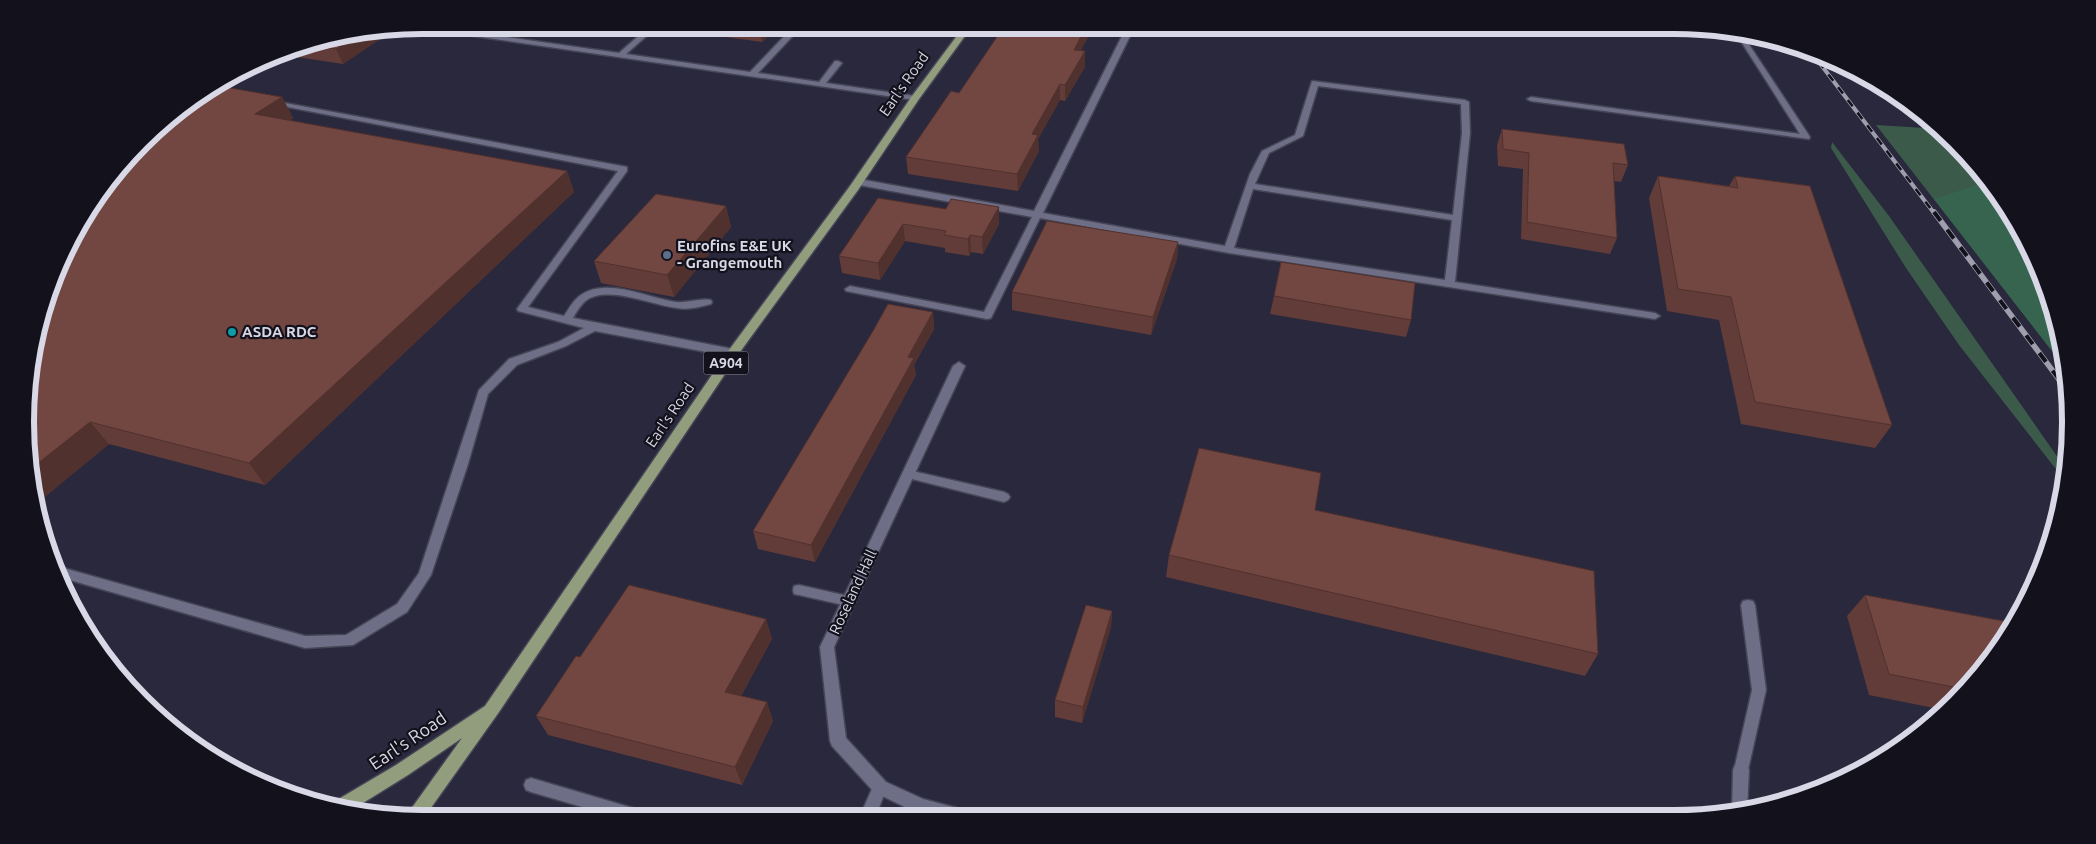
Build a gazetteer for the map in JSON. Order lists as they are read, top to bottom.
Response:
{
  "streets": {
    "main road": ["Earl's Road", "A904"],
    "street": ["Roseland Hall"]
  },
  "places": ["Eurofins E&E UK - Grangemouth", "ASDA RDC"]
}
